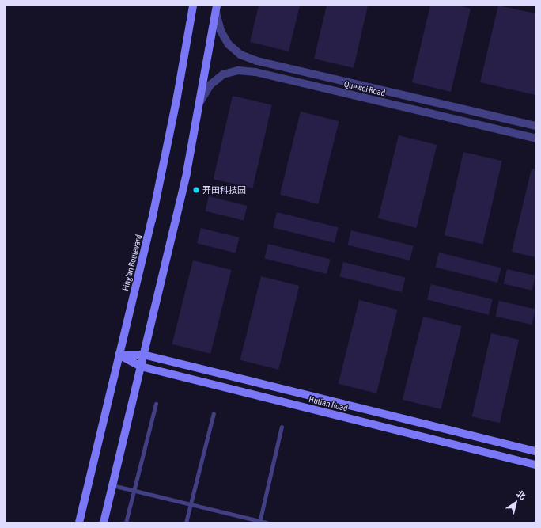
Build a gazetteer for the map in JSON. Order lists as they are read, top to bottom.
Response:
{
  "streets": {
    "main road": ["Ping'an Boulevard", "Hutian Road"],
    "street": ["Quewei Road"]
  },
  "crossings": [
    ["Ping'an Boulevard", "Hutian Road"]
  ],
  "places": ["开田科技园"],
  "north": "top right"
}
